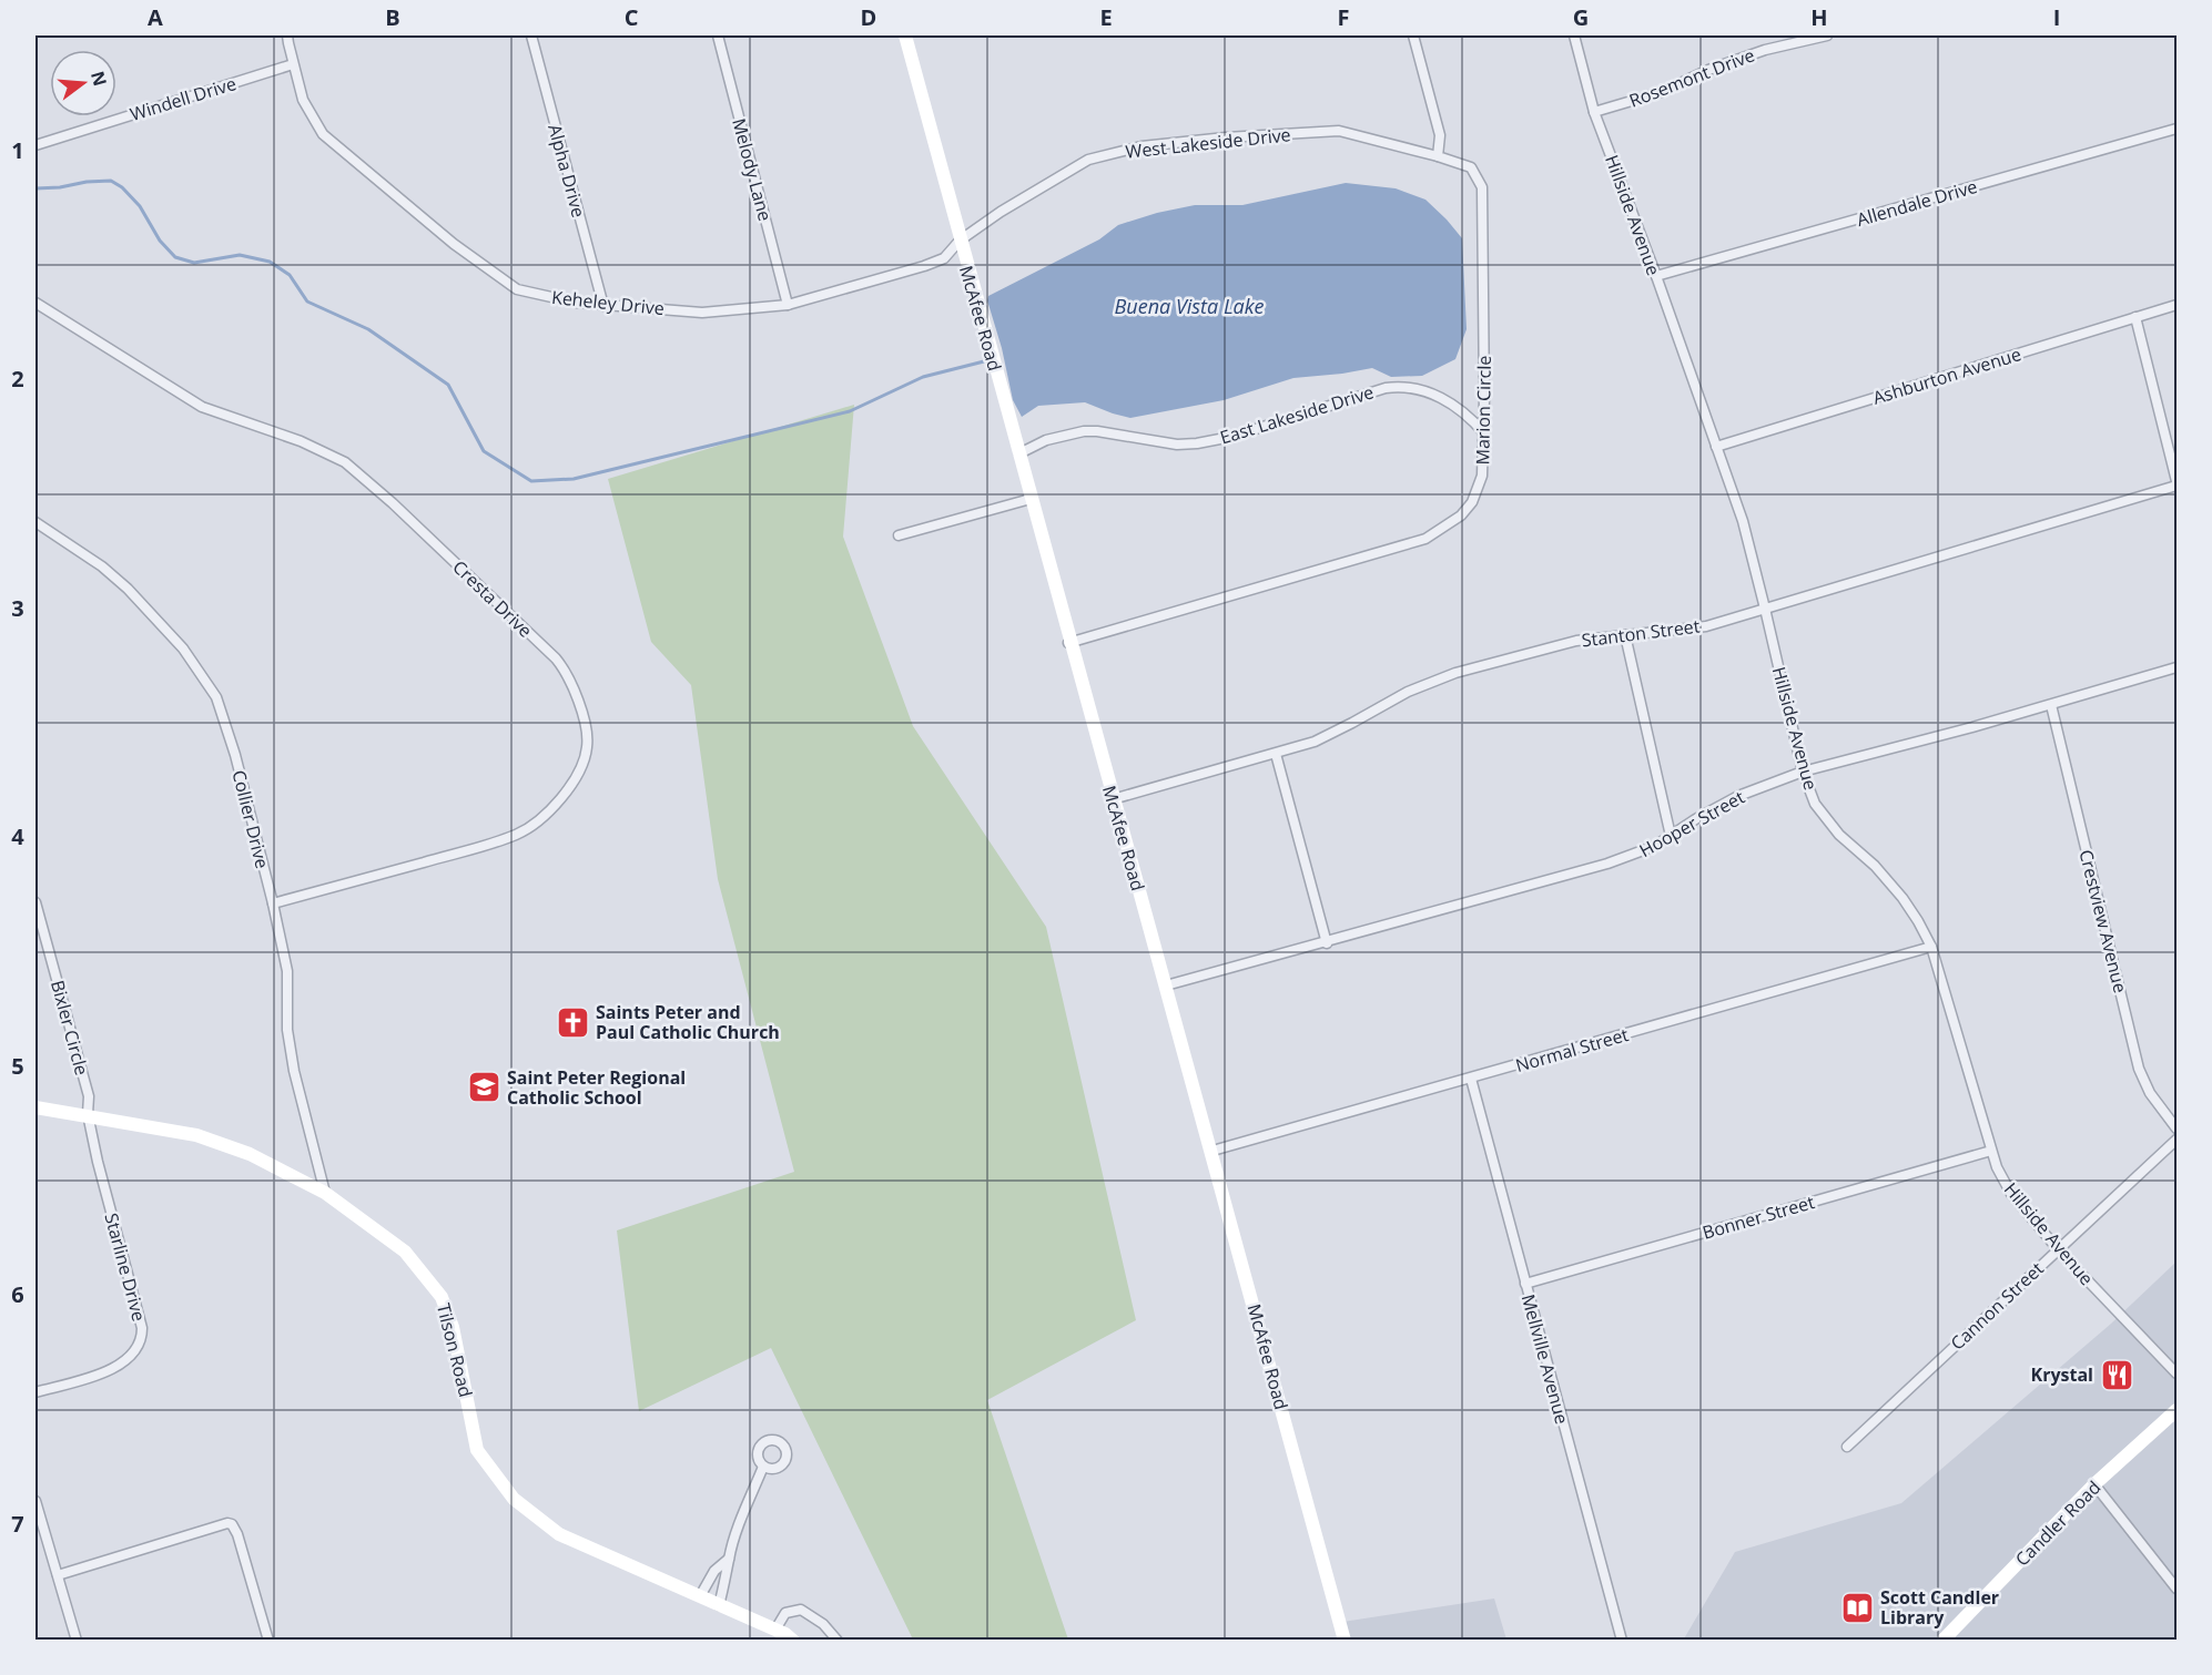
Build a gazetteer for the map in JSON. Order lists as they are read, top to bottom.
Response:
{
  "streets": {
    "street": [
      "Rosemont Drive",
      "Windell Drive",
      "West Lakeside Drive",
      "Melody Lane",
      "Alpha Drive",
      "Allendale Drive",
      "Hillside Avenue",
      "Keheley Drive",
      "McAfee Road",
      "Ashburton Avenue",
      "Marion Circle",
      "East Lakeside Drive",
      "Cresta Drive",
      "Stanton Street",
      "Collier Drive",
      "Hooper Street",
      "Crestview Avenue",
      "Bixler Circle",
      "Normal Street",
      "Bonner Street",
      "Starline Drive",
      "Cannon Street",
      "Tilson Road",
      "Mellville Avenue",
      "Candler Road"
    ]
  },
  "crossings": [
    ["Rosemont Drive", "Hillside Avenue"],
    ["Windell Drive", "Keheley Drive"],
    ["West Lakeside Drive", "Keheley Drive"],
    ["West Lakeside Drive", "McAfee Road"],
    ["West Lakeside Drive", "Marion Circle"],
    ["Melody Lane", "Keheley Drive"],
    ["Alpha Drive", "Keheley Drive"],
    ["Allendale Drive", "Hillside Avenue"],
    ["Hillside Avenue", "Ashburton Avenue"],
    ["Hillside Avenue", "Stanton Street"],
    ["Hillside Avenue", "Hooper Street"],
    ["Hillside Avenue", "Normal Street"],
    ["Hillside Avenue", "Bonner Street"],
    ["Hillside Avenue", "Cannon Street"],
    ["Keheley Drive", "McAfee Road"],
    ["McAfee Road", "Marion Circle"],
    ["McAfee Road", "East Lakeside Drive"],
    ["McAfee Road", "Stanton Street"],
    ["McAfee Road", "Hooper Street"],
    ["McAfee Road", "Normal Street"],
    ["Marion Circle", "East Lakeside Drive"],
    ["Cresta Drive", "Collier Drive"],
    ["Collier Drive", "Tilson Road"],
    ["Hooper Street", "Crestview Avenue"],
    ["Bixler Circle", "Starline Drive"],
    ["Bixler Circle", "Tilson Road"],
    ["Normal Street", "Mellville Avenue"],
    ["Bonner Street", "Mellville Avenue"],
    ["Starline Drive", "Tilson Road"]
  ],
  "water": ["Buena Vista Lake"],
  "places": {
    "church": ["Saints Peter and Paul Catholic Church"],
    "school or university": ["Saint Peter Regional Catholic School"],
    "restaurant": ["Krystal"],
    "library": ["Scott Candler Library"]
  },
  "north": "right",
  "grid": {
    "columns": [
      "A",
      "B",
      "C",
      "D",
      "E",
      "F",
      "G",
      "H",
      "I"
    ],
    "rows": [
      "1",
      "2",
      "3",
      "4",
      "5",
      "6",
      "7"
    ]
  }
}
